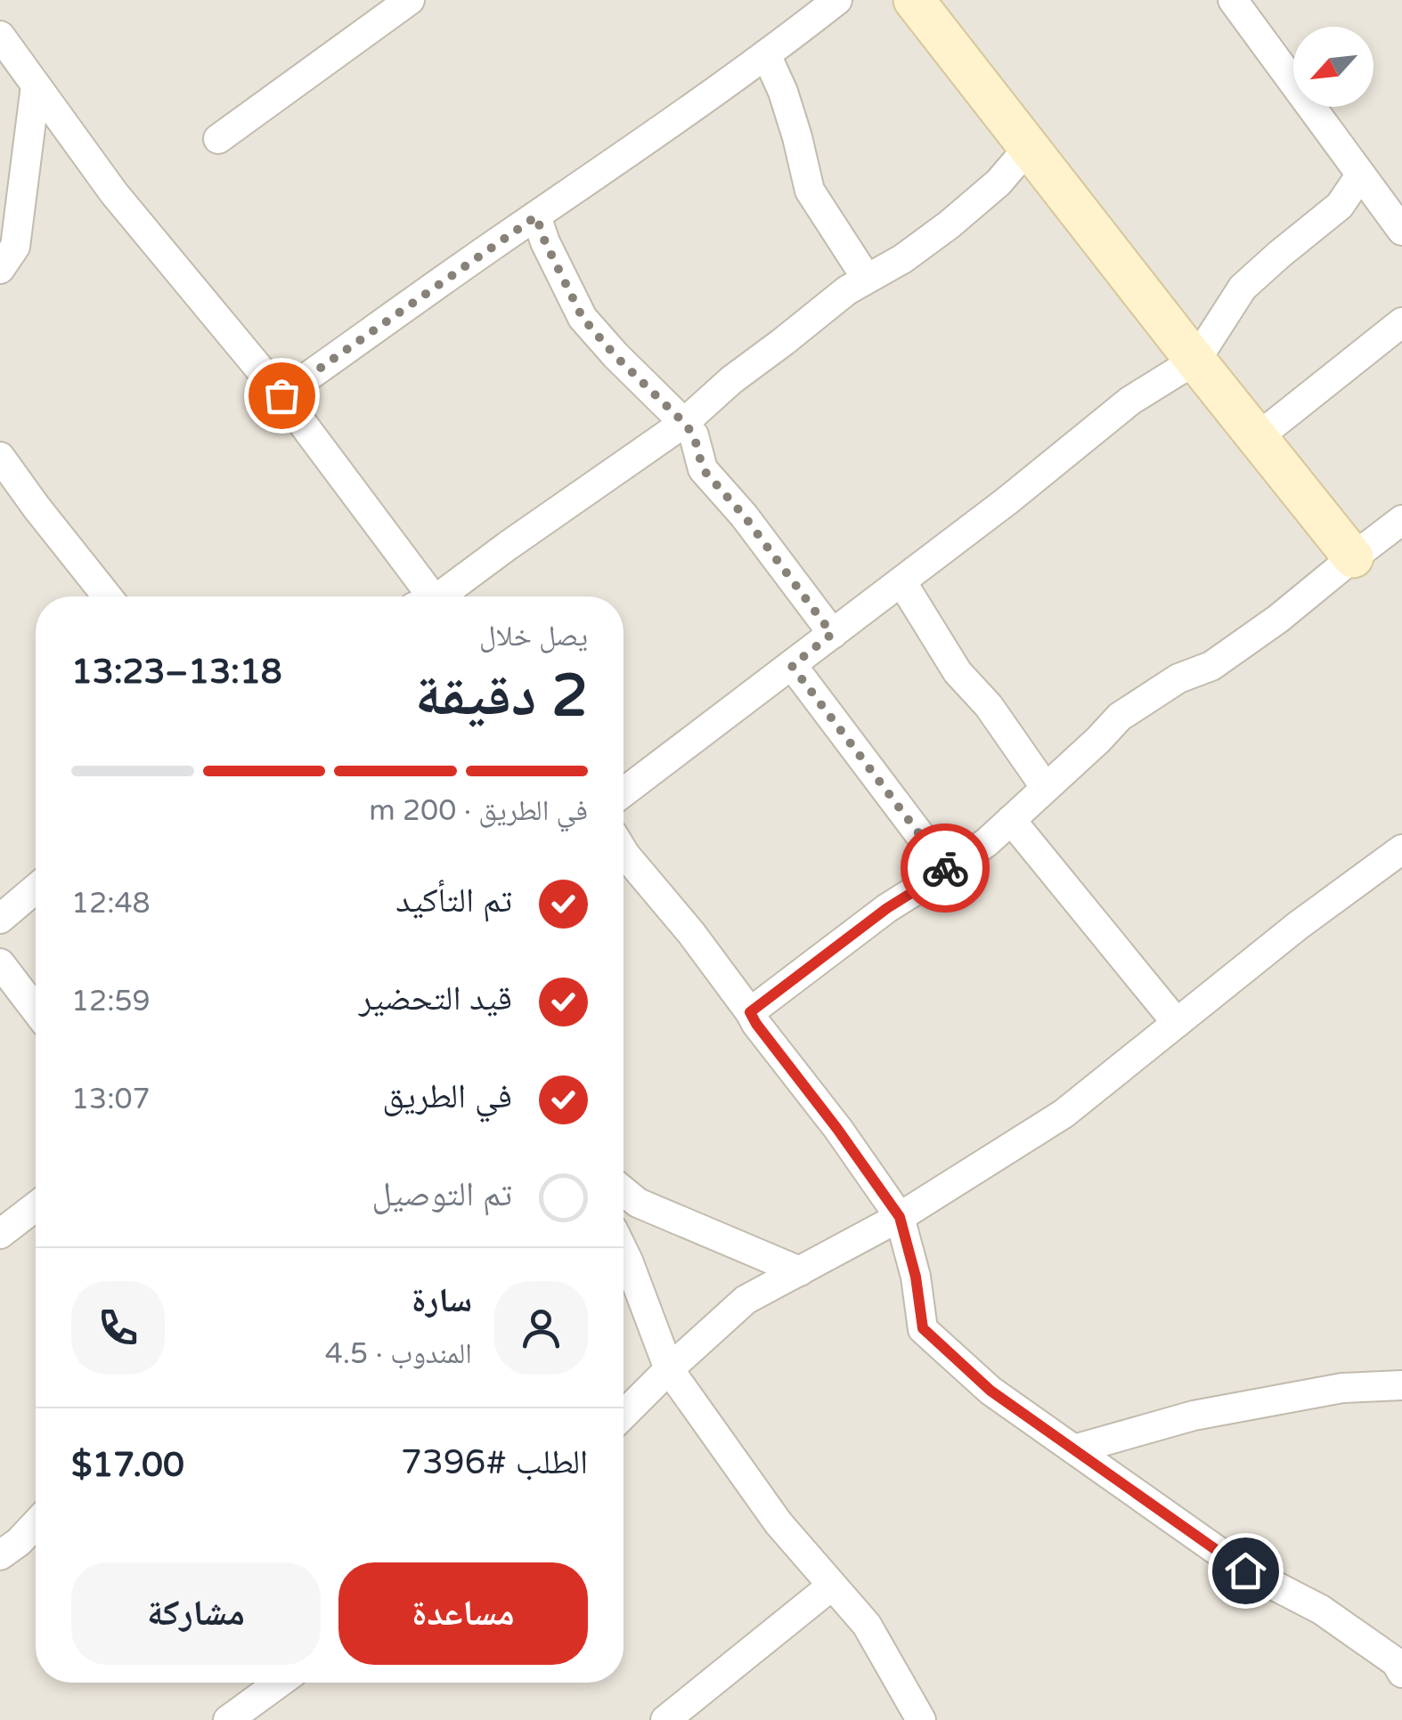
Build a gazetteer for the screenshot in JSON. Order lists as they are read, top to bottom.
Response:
{
  "north": "bottom left",
  "page": {
    "heading": ["2 دقيقة", "يصل خلال", "13:18–13:23"],
    "panel": [
      "سارة",
      "المندوب · 4.5",
      "الطلب #7396",
      "$17.00"
    ],
    "bar": "في الطريق · 200 m",
    "list": [
      ["تم التأكيد", "12:48"],
      ["قيد التحضير", "12:59"],
      ["في الطريق", "13:07"],
      "تم التوصيل"
    ],
    "buttons": ["مساعدة", "مشاركة"]
  }
}
